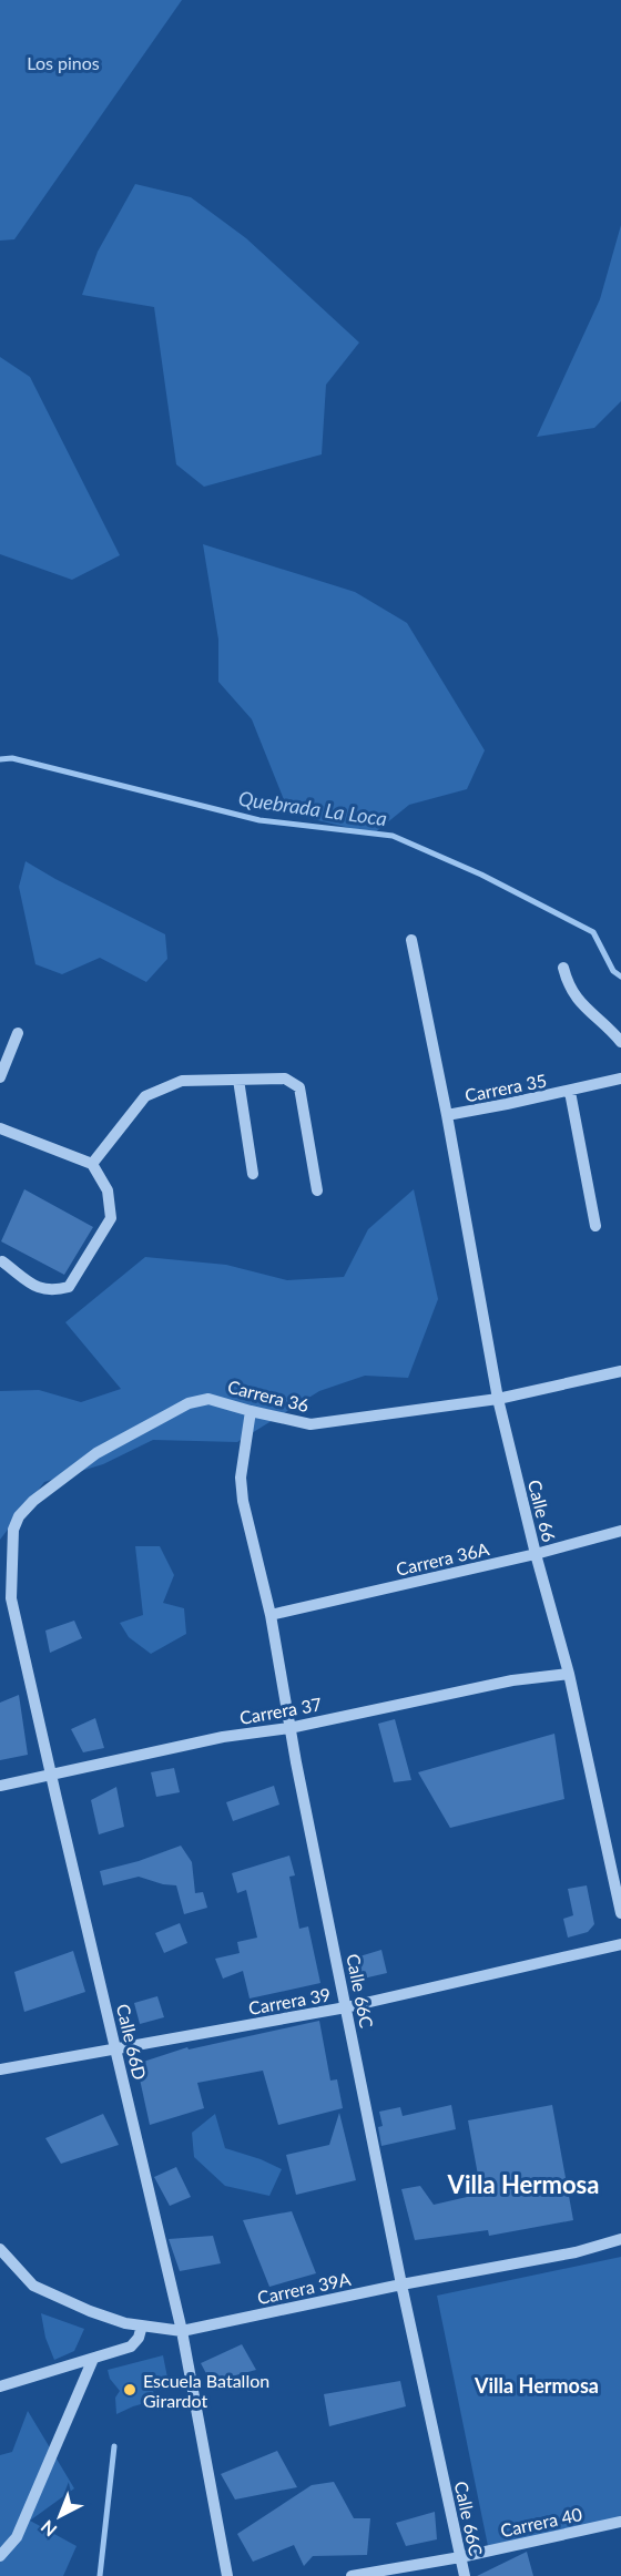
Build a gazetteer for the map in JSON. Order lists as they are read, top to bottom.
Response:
{
  "streets": {
    "street": [
      "Carrera 35",
      "Carrera 36",
      "Calle 66",
      "Carrera 36A",
      "Carrera 37",
      "Calle 66C",
      "Carrera 39",
      "Calle 66D",
      "Carrera 39A",
      "Carrera 40"
    ]
  },
  "crossings": [
    ["Carrera 35", "Calle 66"],
    ["Carrera 36", "Calle 66"],
    ["Carrera 36", "Calle 66C"],
    ["Carrera 36", "Calle 66D"],
    ["Calle 66", "Carrera 36A"],
    ["Calle 66", "Carrera 37"],
    ["Carrera 36A", "Calle 66C"],
    ["Carrera 37", "Calle 66C"],
    ["Carrera 37", "Calle 66D"],
    ["Calle 66C", "Carrera 39"],
    ["Calle 66C", "Carrera 39A"],
    ["Calle 66C", "Carrera 40"],
    ["Carrera 39", "Calle 66D"],
    ["Calle 66D", "Carrera 39A"]
  ],
  "districts": ["Villa Hermosa", "Villa Hermosa"],
  "water": ["Quebrada La Loca"],
  "parks": ["Los pinos"],
  "places": ["Escuela Batallon Girardot"],
  "north": "bottom left"
}
